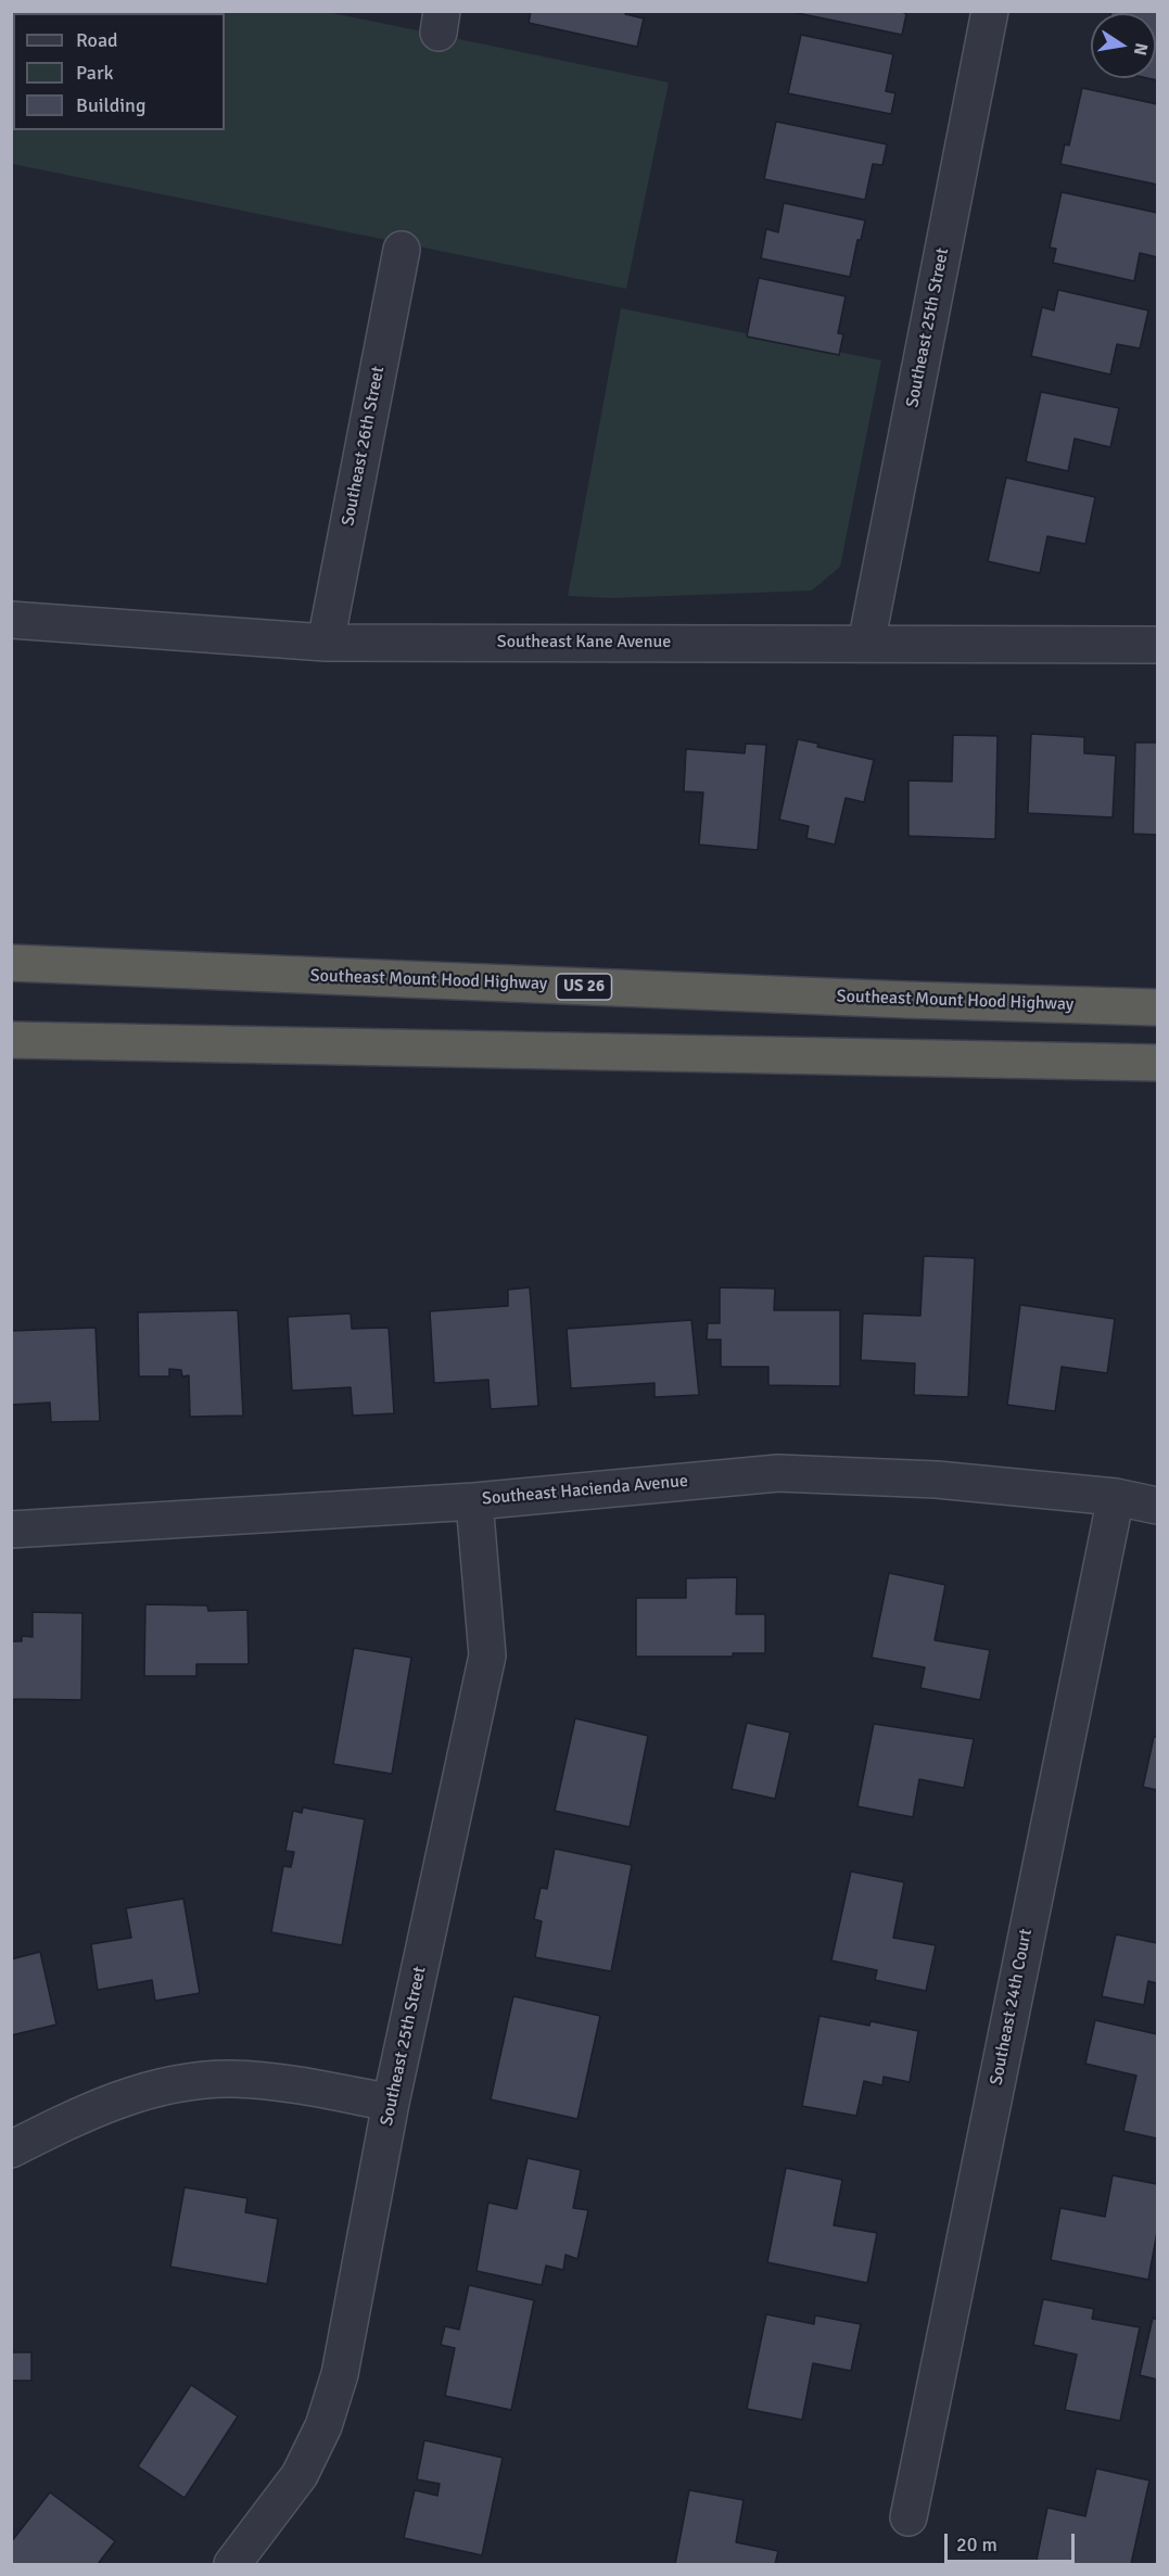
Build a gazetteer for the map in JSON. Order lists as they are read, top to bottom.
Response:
{
  "streets": {
    "highway": ["Southeast Mount Hood Highway", "US 26"],
    "street": [
      "Southeast 25th Street",
      "Southeast 26th Street",
      "Southeast Kane Avenue",
      "Southeast Hacienda Avenue",
      "Southeast 24th Court"
    ]
  },
  "crossings": [
    ["Southeast 25th Street", "Southeast Kane Avenue"],
    ["Southeast 25th Street", "Southeast Hacienda Avenue"],
    ["Southeast 26th Street", "Southeast Kane Avenue"],
    ["Southeast Hacienda Avenue", "Southeast 24th Court"]
  ],
  "legend": ["Road", "Park", "Building"],
  "scale_bar": "20 m",
  "north": "right"
}
